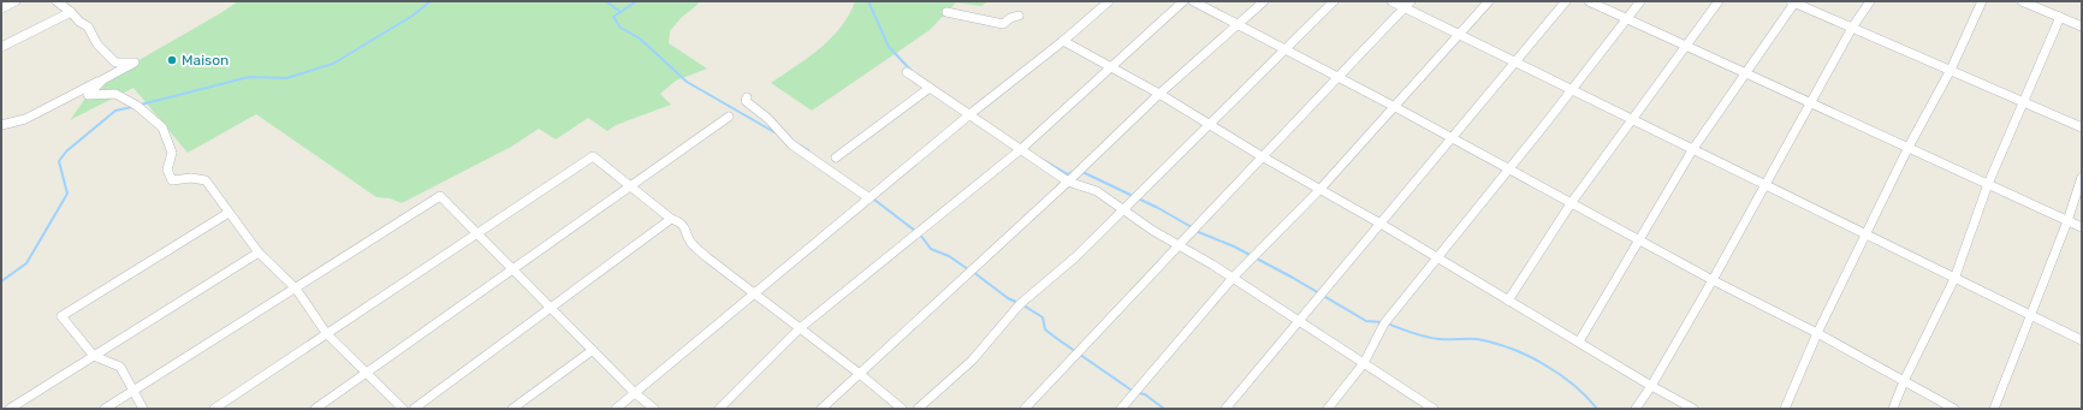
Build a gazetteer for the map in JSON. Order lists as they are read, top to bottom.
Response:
{
  "places": ["Maison"]
}
